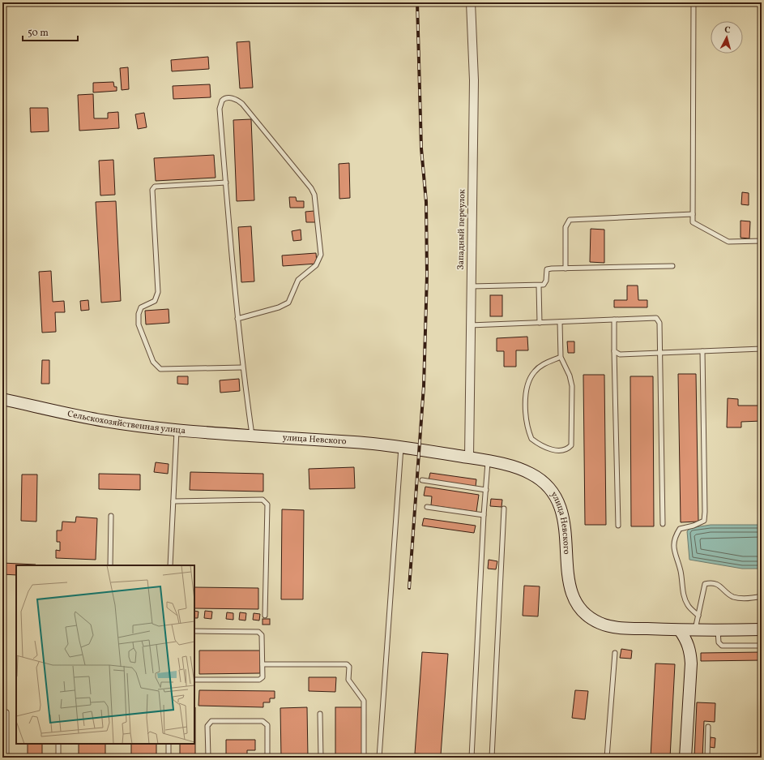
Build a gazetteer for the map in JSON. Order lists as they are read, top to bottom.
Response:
{
  "streets": {
    "main road": ["Сельскохозяйственная улица", "улица Невского"],
    "street": ["Западный переулок"]
  },
  "crossings": [
    ["Западный переулок", "улица Невского"],
    ["Сельскохозяйственная улица", "улица Невского"]
  ],
  "scale_bar": "50 m",
  "north": "top"
}
